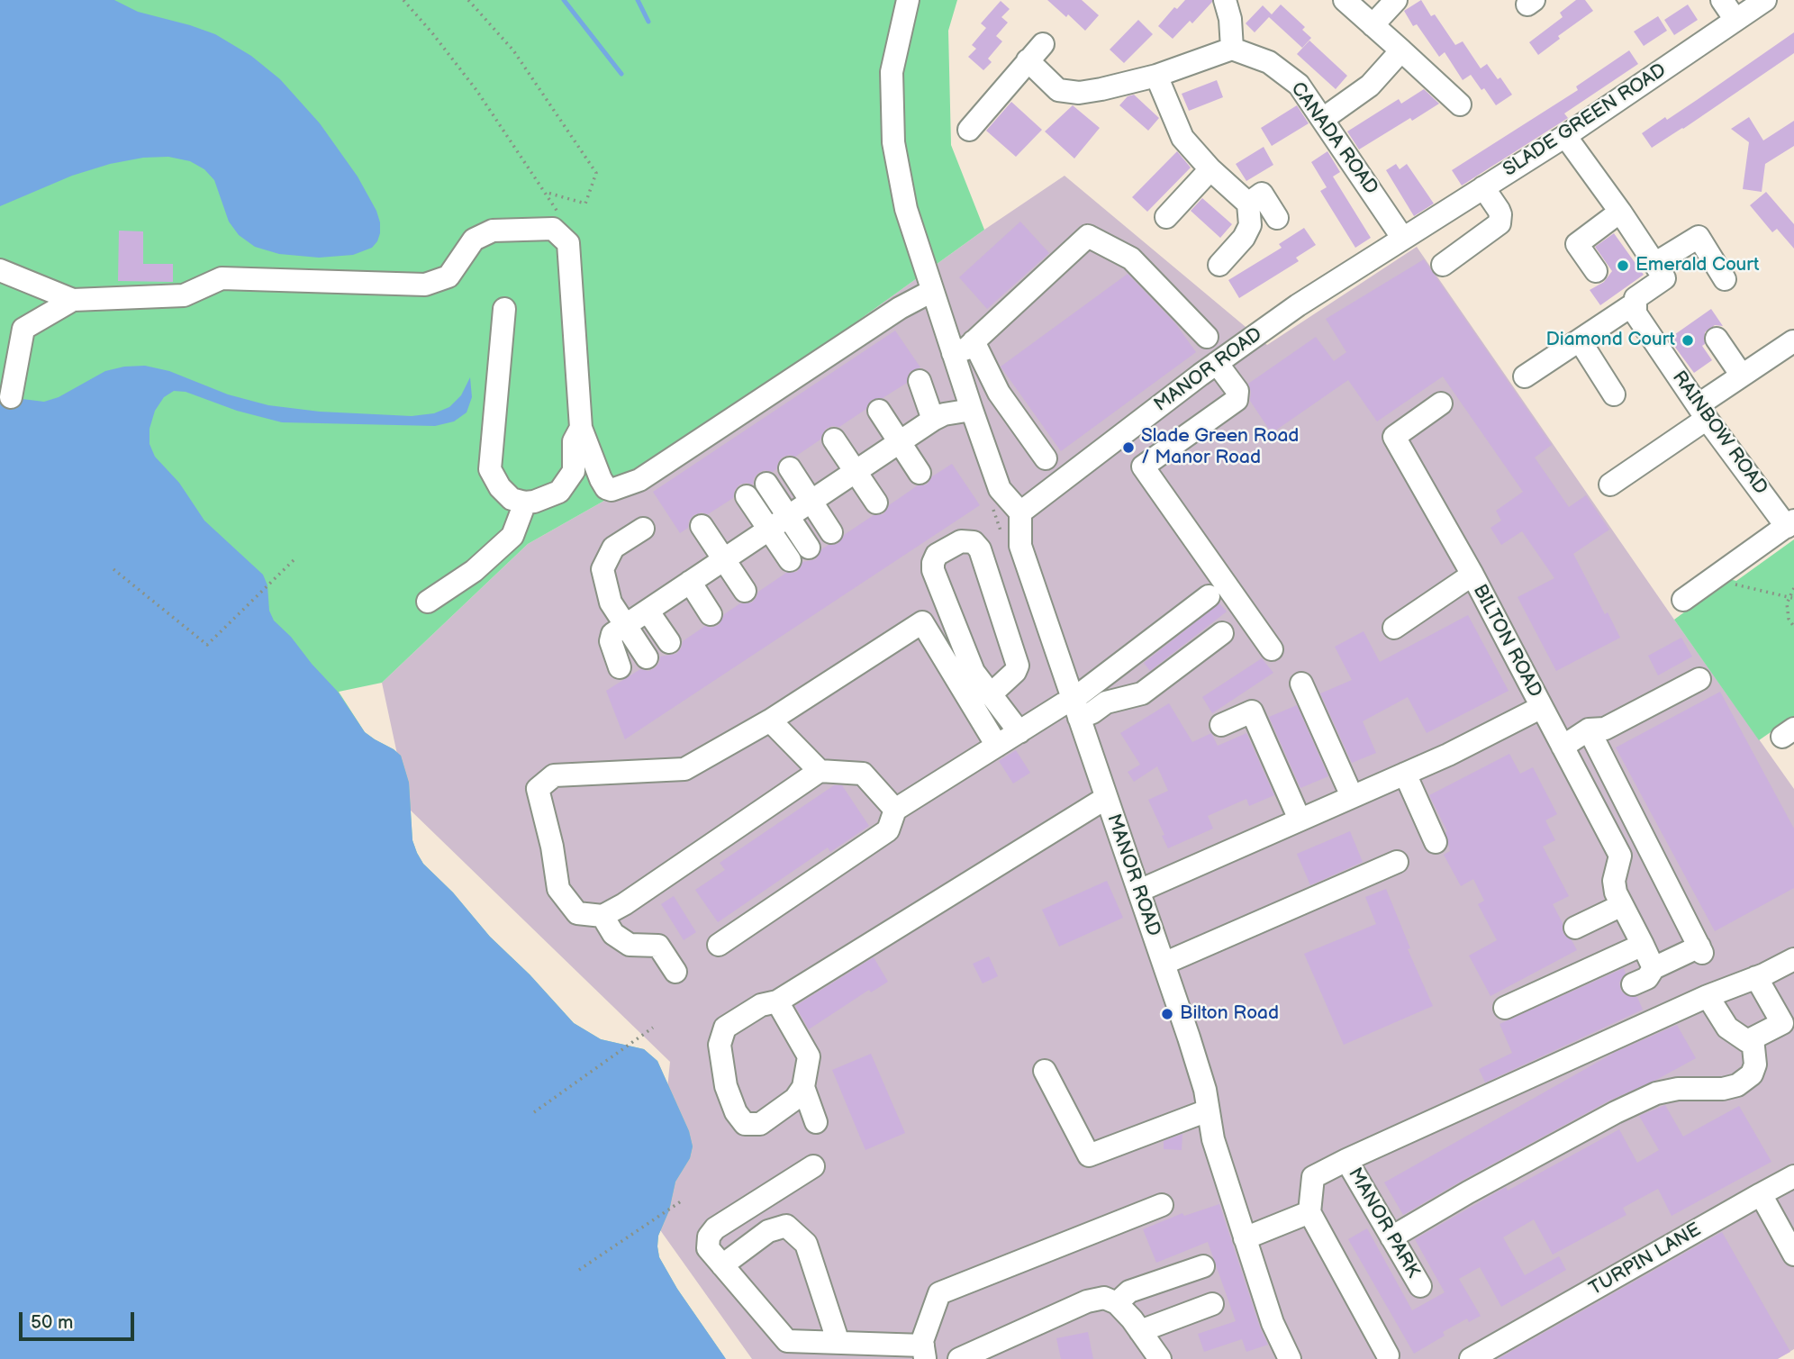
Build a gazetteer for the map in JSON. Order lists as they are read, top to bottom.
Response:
{
  "streets": {
    "street": [
      "SLADE GREEN ROAD",
      "CANADA ROAD",
      "MANOR ROAD",
      "RAINBOW ROAD",
      "BILTON ROAD",
      "MANOR PARK",
      "TURPIN LANE"
    ]
  },
  "crossings": [
    ["SLADE GREEN ROAD", "CANADA ROAD"],
    ["SLADE GREEN ROAD", "MANOR ROAD"],
    ["CANADA ROAD", "MANOR ROAD"],
    ["MANOR ROAD", "BILTON ROAD"]
  ],
  "places": [
    "Emerald Court",
    "Diamond Court",
    "Slade Green Road / Manor Road",
    "Bilton Road"
  ],
  "scale_bar": "50 m"
}
